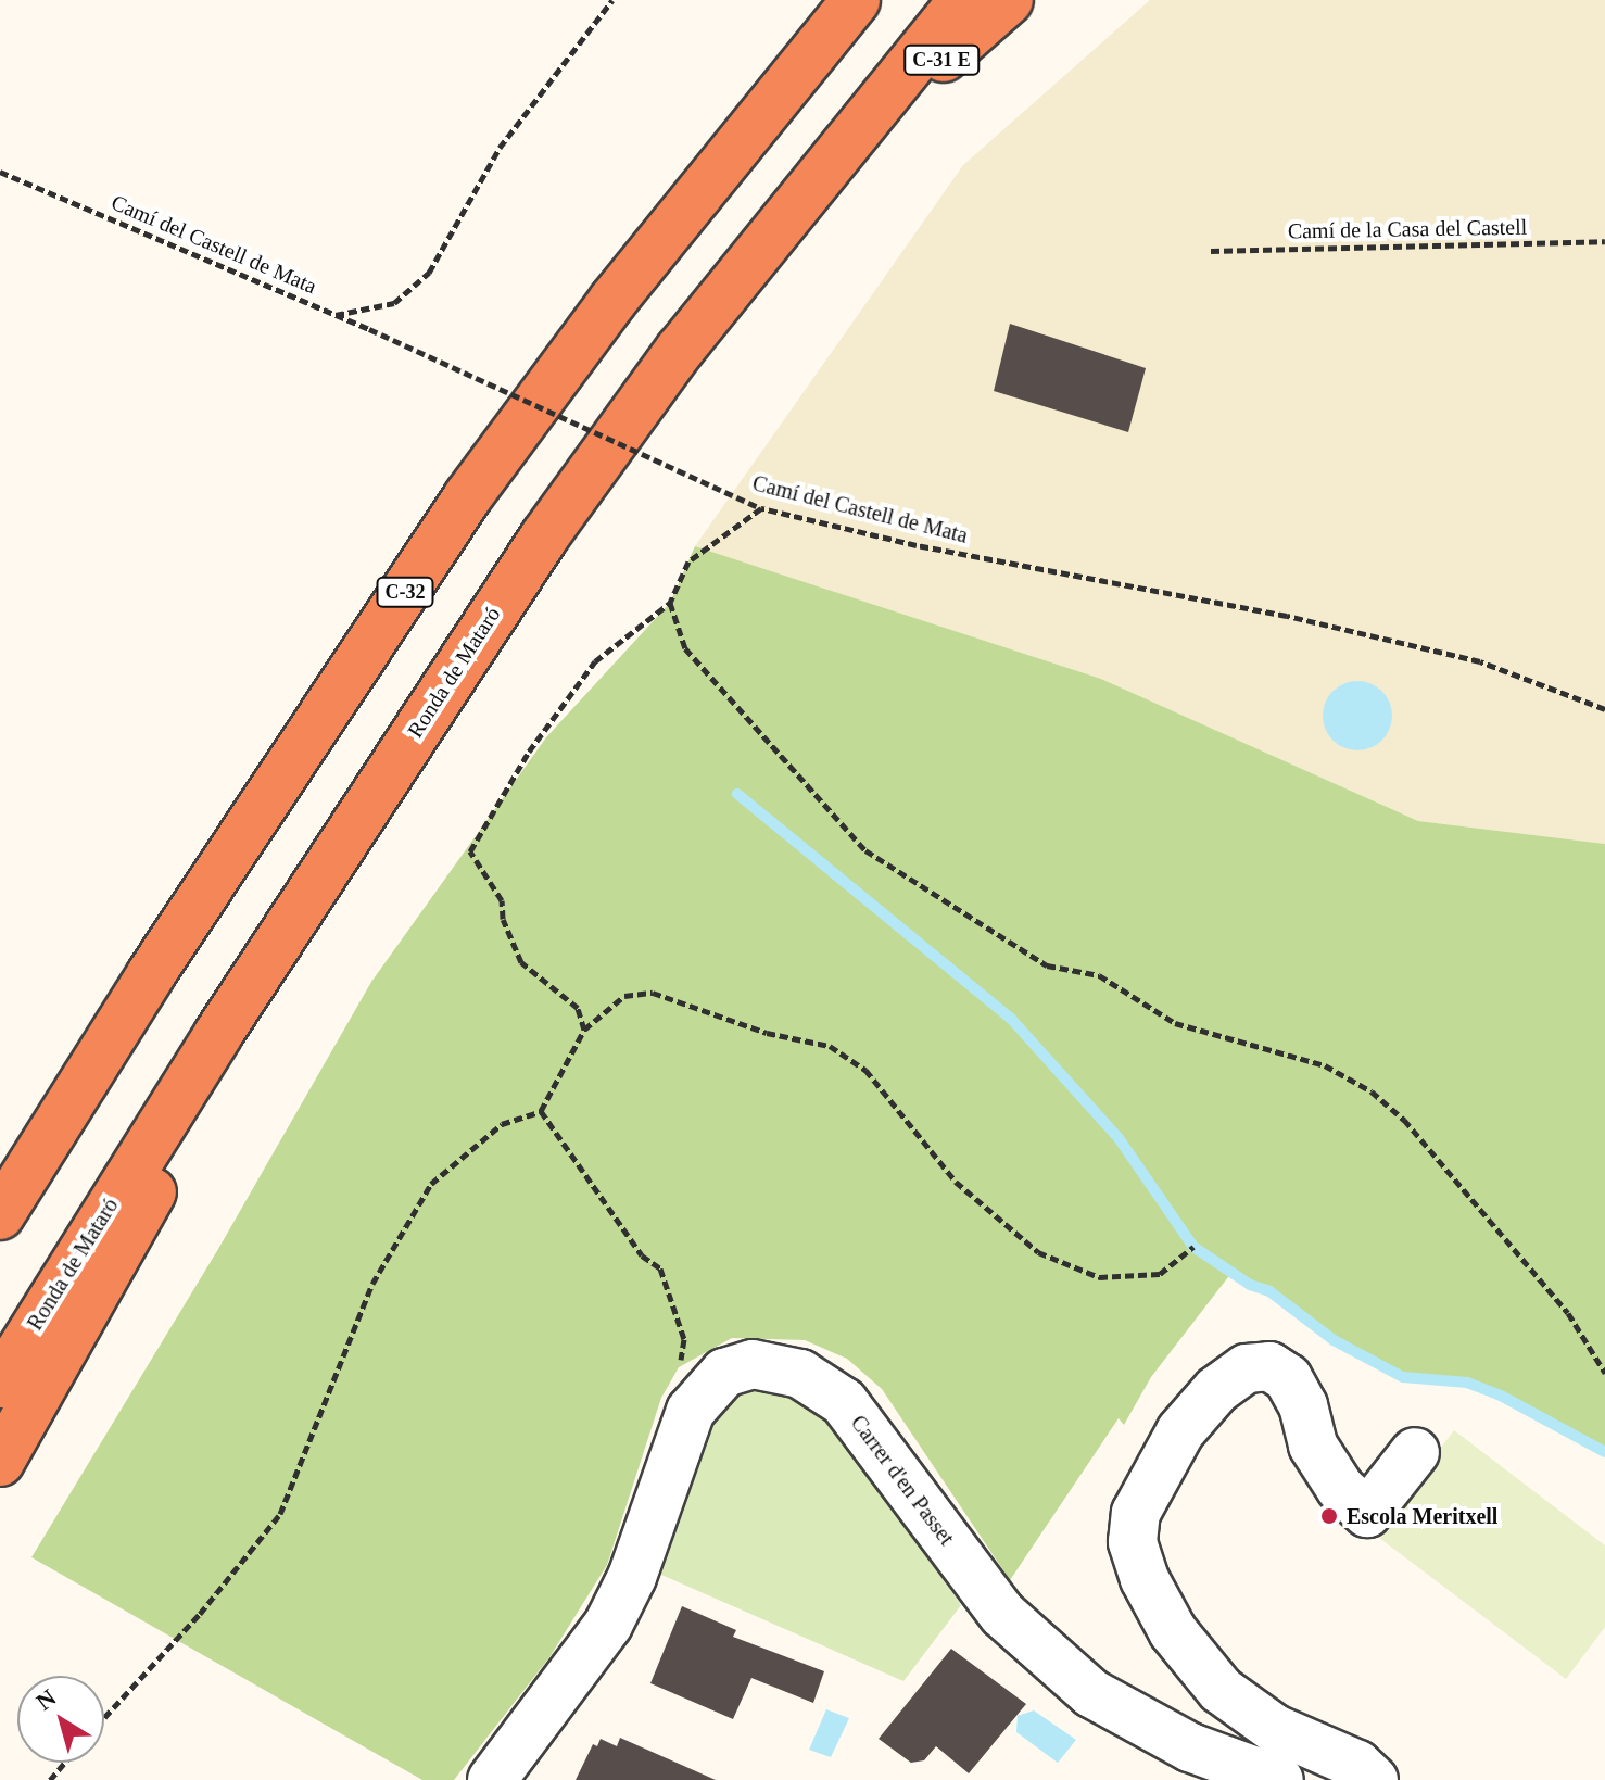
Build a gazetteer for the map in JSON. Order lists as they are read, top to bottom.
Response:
{
  "streets": {
    "highway": ["C-31 E", "C-32", "Ronda de Mataró"],
    "street": ["Carrer d'en Passet"],
    "path": ["Camí de la Casa del Castell", "Camí del Castell de Mata"]
  },
  "crossings": [
    ["C-31 E", "Ronda de Mataró"]
  ],
  "places": ["Escola Meritxell"],
  "north": "top left"
}
